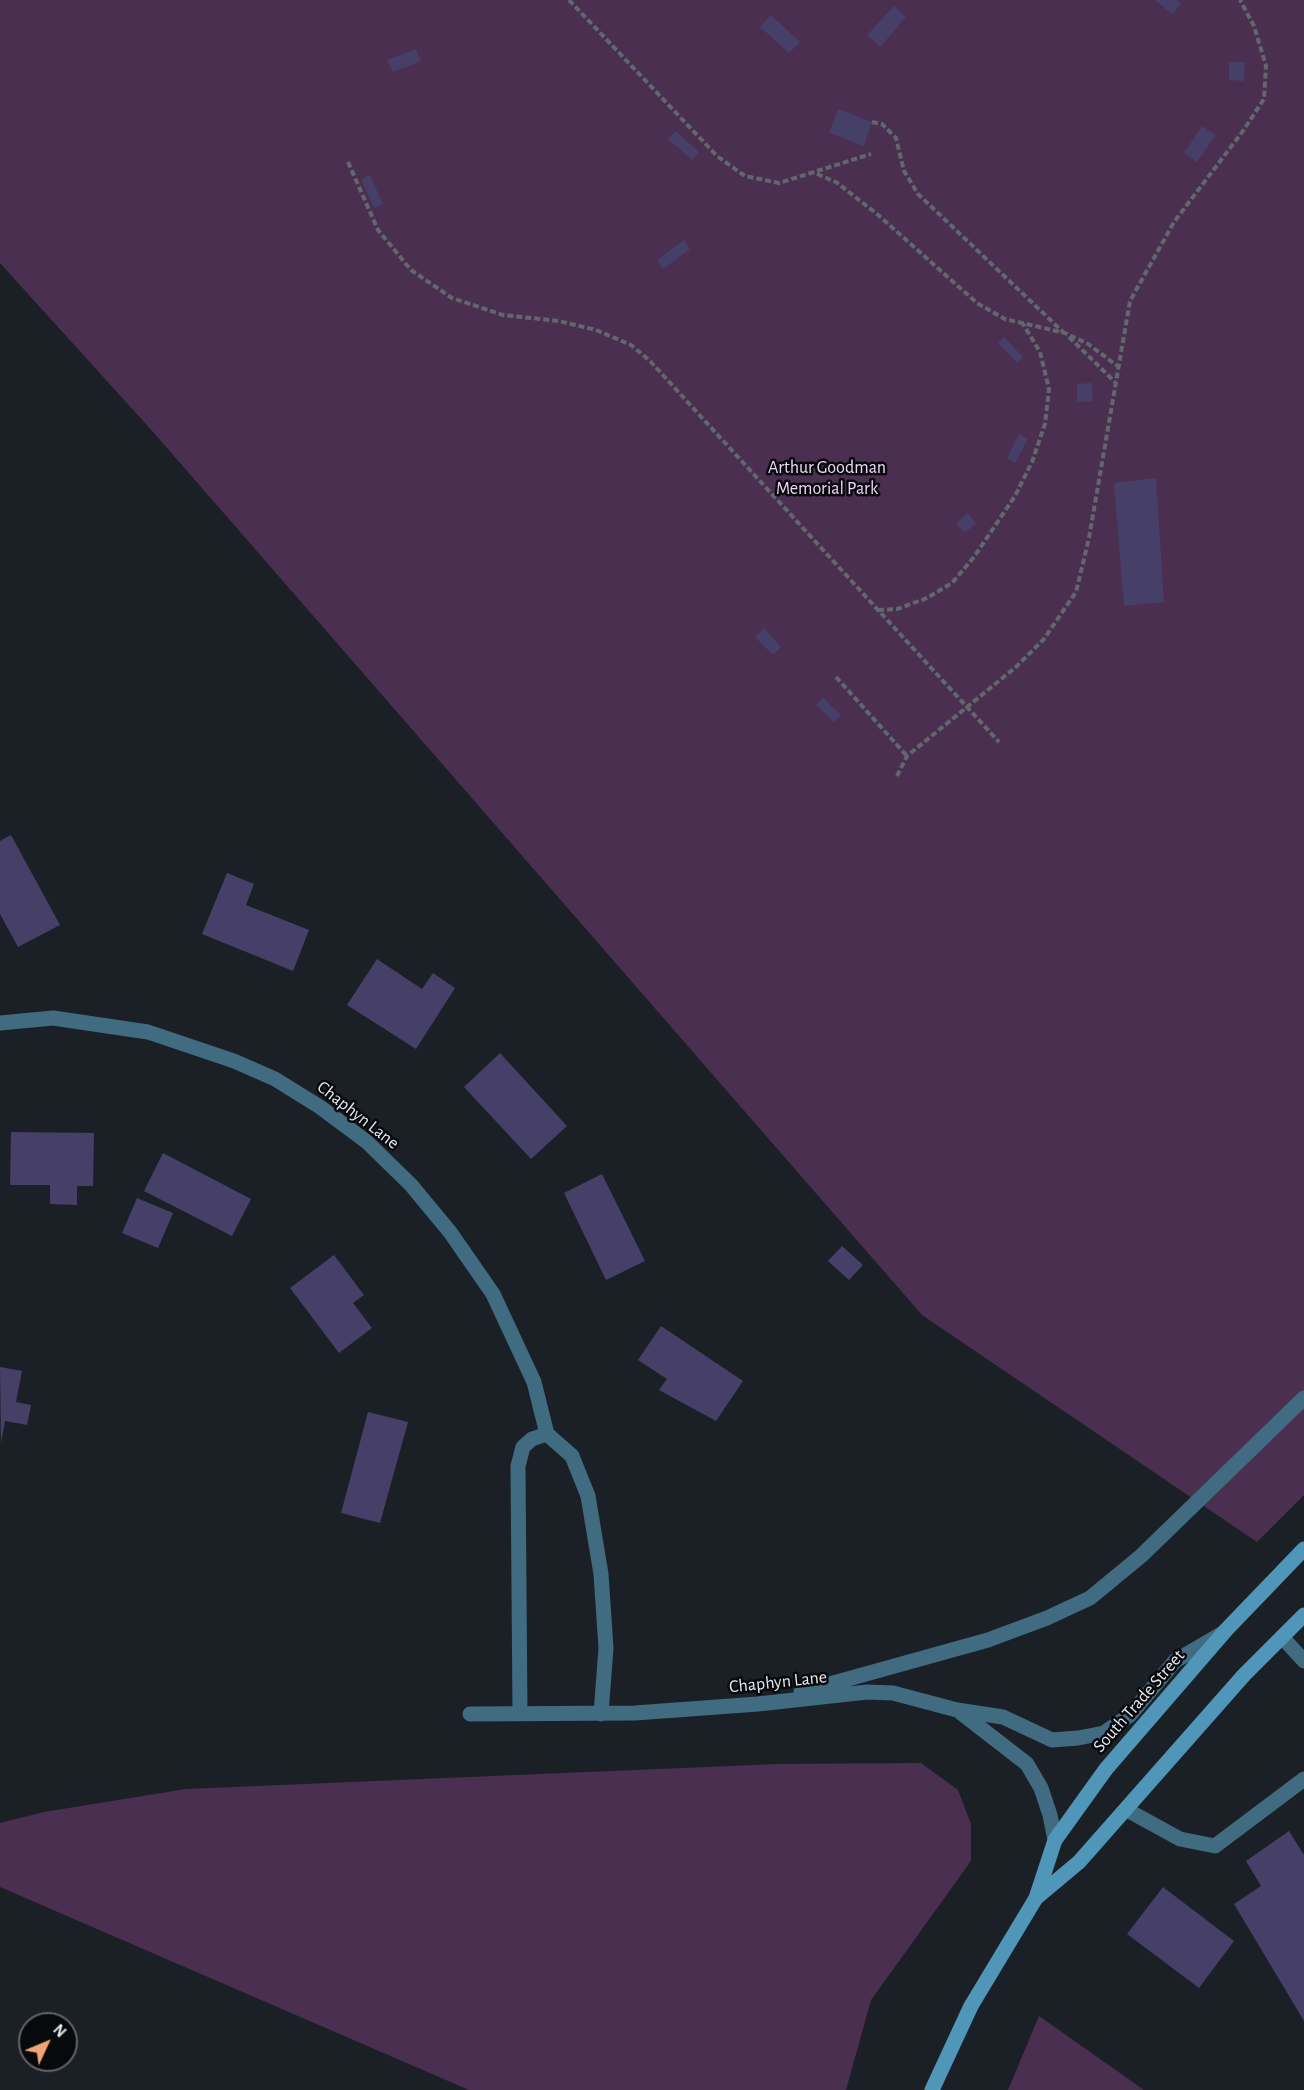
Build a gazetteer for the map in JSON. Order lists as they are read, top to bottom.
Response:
{
  "streets": {
    "main road": ["South Trade Street"],
    "street": ["Chaphyn Lane"]
  },
  "crossings": [
    ["Chaphyn Lane", "South Trade Street"]
  ],
  "parks": ["Arthur Goodman Memorial Park"],
  "north": "top right"
}
